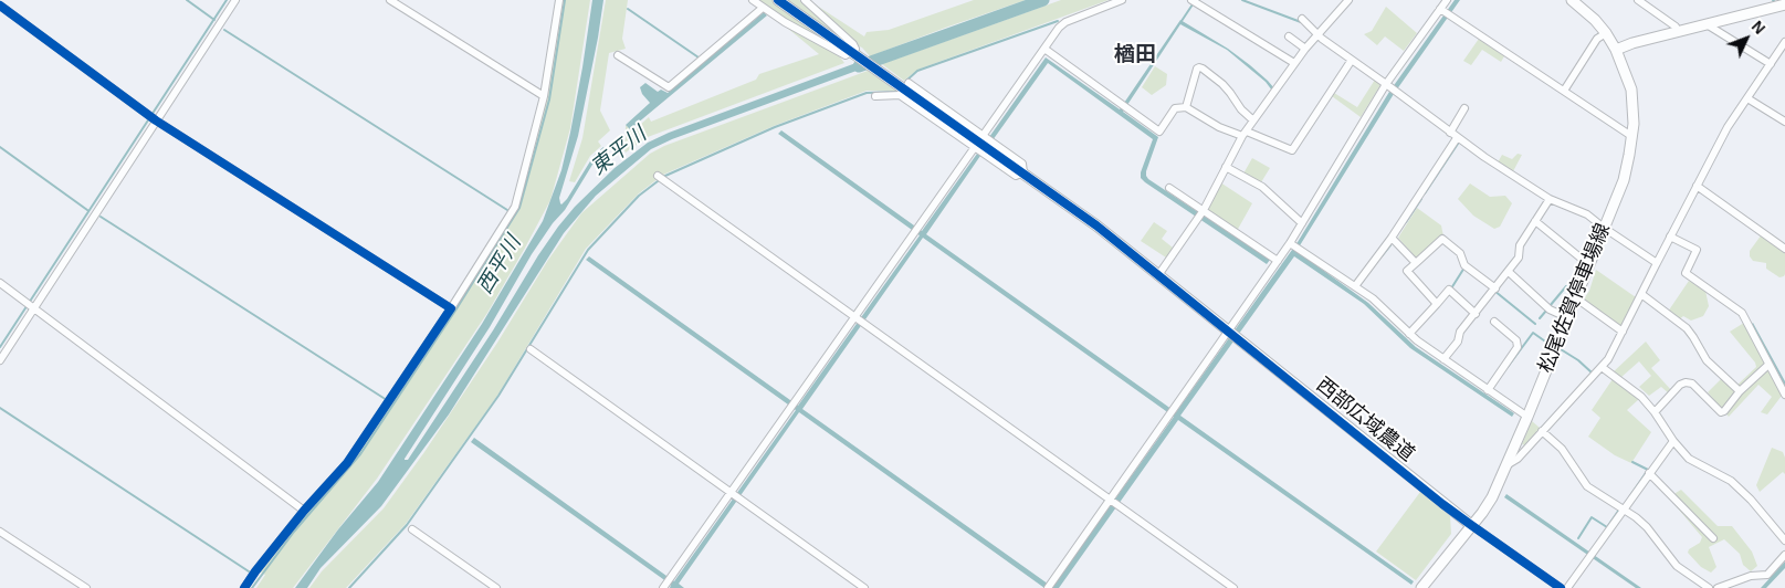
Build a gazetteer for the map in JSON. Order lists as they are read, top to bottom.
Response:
{
  "streets": {
    "street": ["松尾佐賀停車場線", "西部広域農道"]
  },
  "crossings": [
    ["松尾佐賀停車場線", "西部広域農道"]
  ],
  "districts": ["楢田"],
  "water": ["東平川", "西平川"],
  "north": "top right"
}
